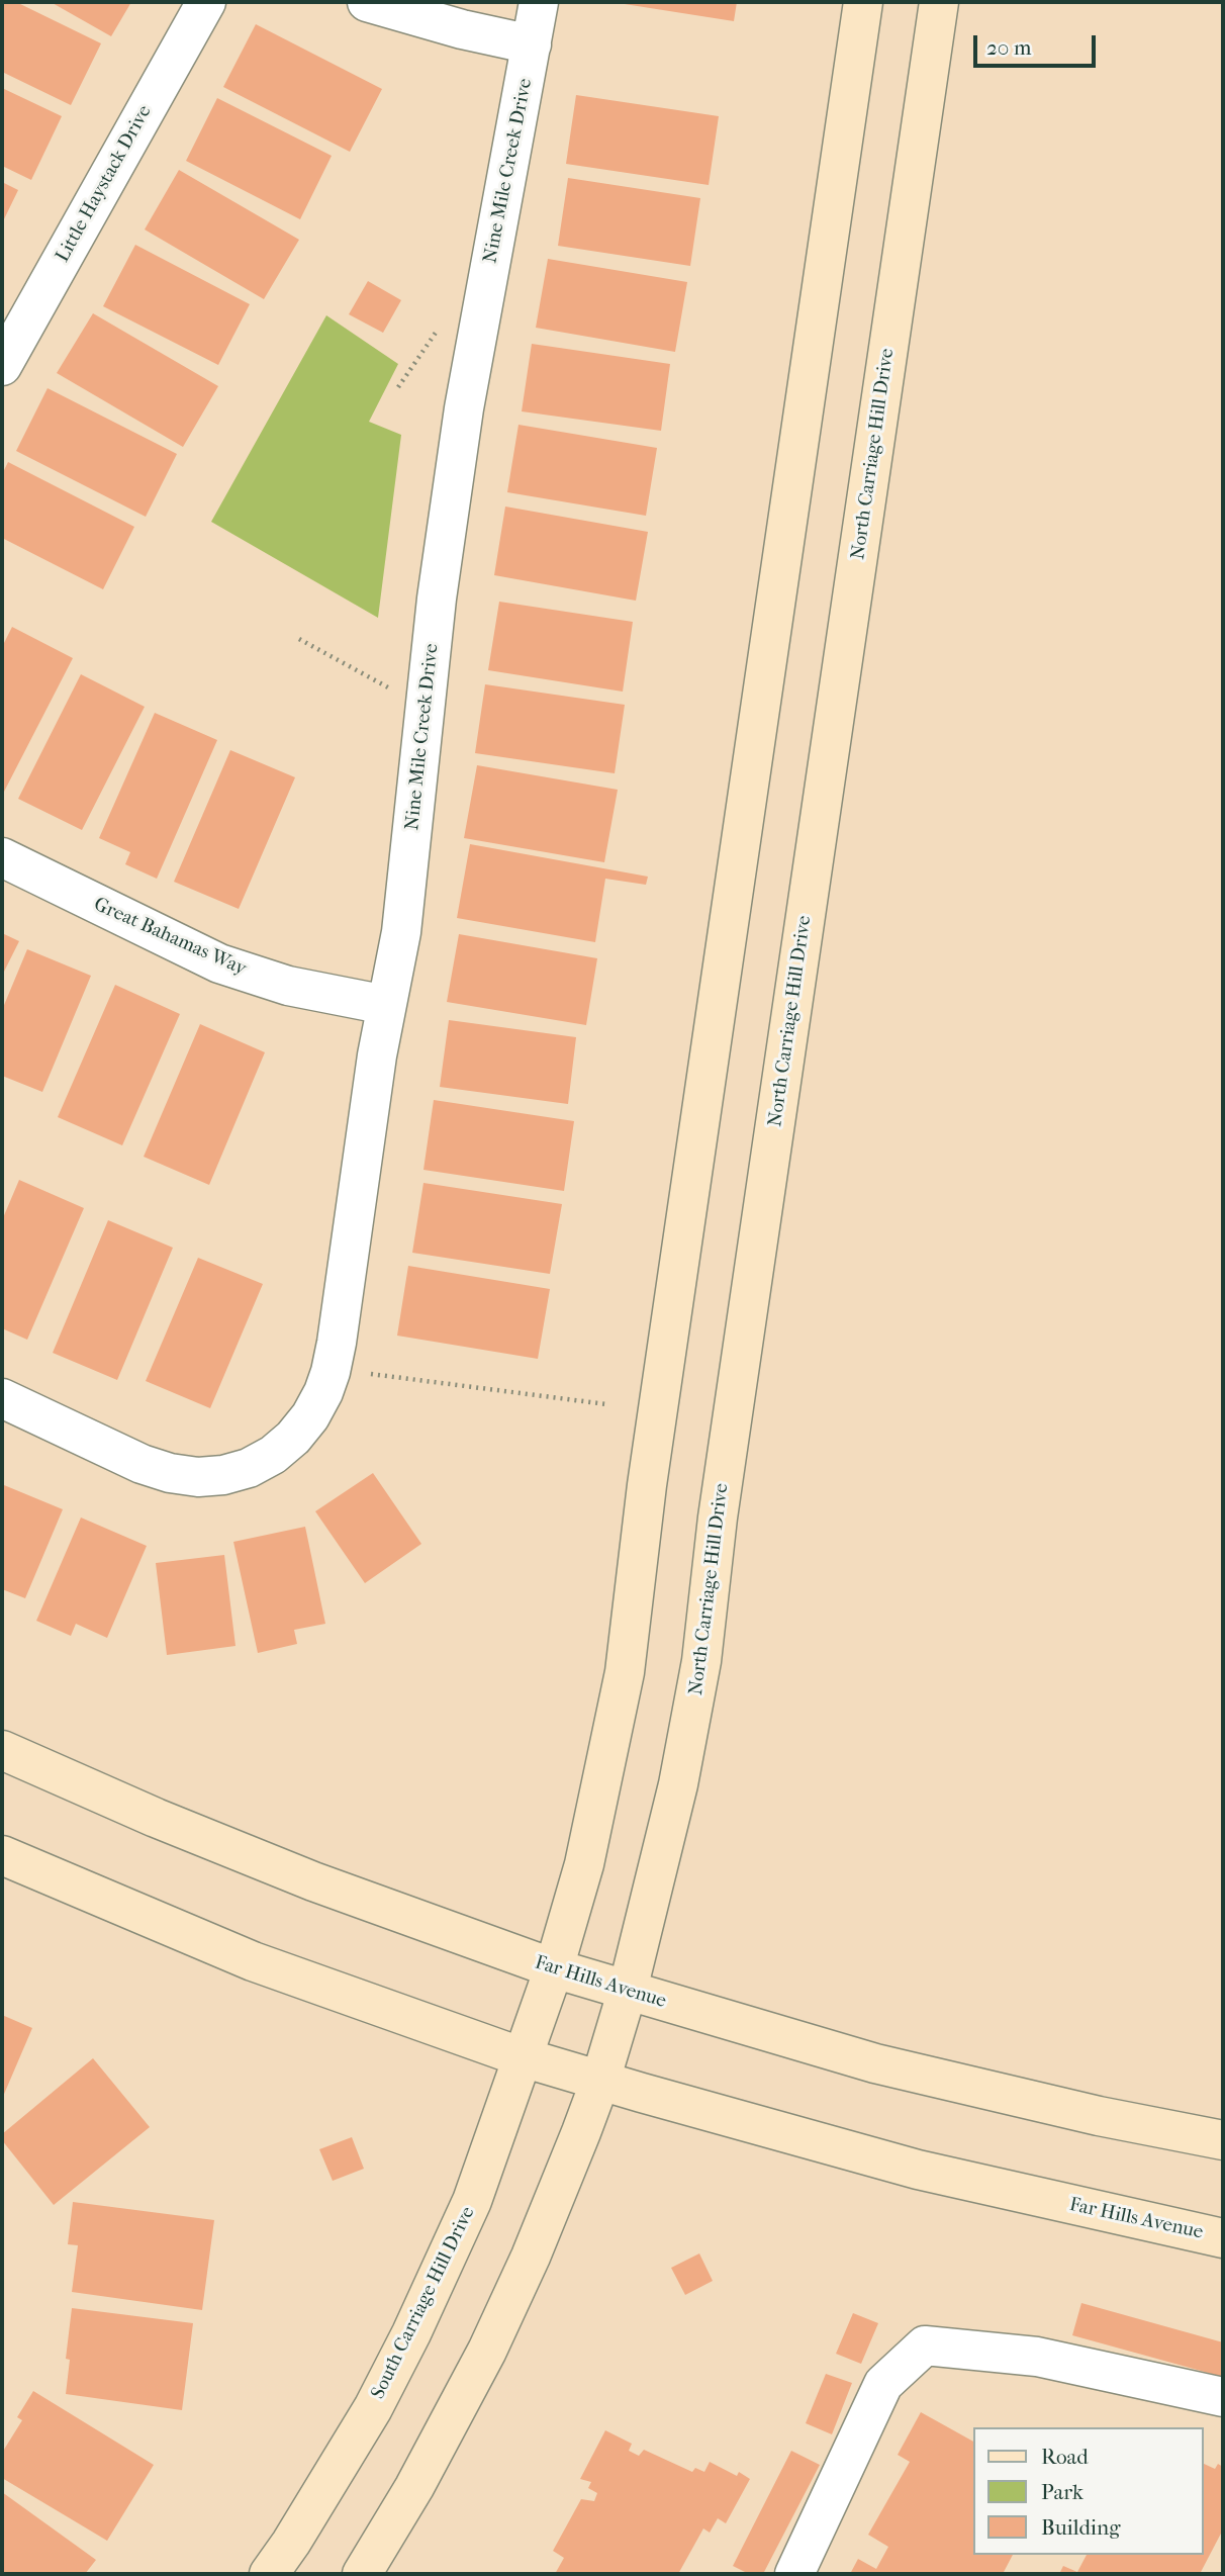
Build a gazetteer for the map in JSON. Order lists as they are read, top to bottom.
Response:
{
  "streets": {
    "street": [
      "Nine Mile Creek Drive",
      "Little Haystack Drive",
      "North Carriage Hill Drive",
      "Great Bahamas Way",
      "Far Hills Avenue",
      "South Carriage Hill Drive"
    ]
  },
  "crossings": [
    ["Nine Mile Creek Drive", "Great Bahamas Way"],
    ["North Carriage Hill Drive", "Far Hills Avenue"],
    ["Far Hills Avenue", "South Carriage Hill Drive"]
  ],
  "legend": ["Road", "Park", "Building"],
  "scale_bar": "20 m"
}
